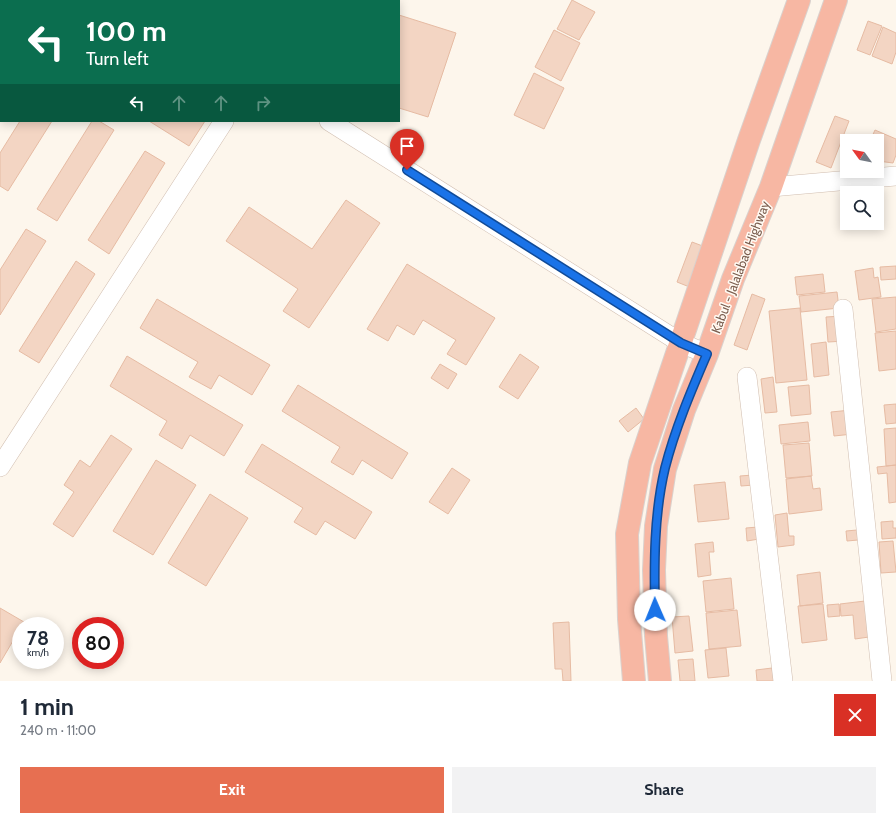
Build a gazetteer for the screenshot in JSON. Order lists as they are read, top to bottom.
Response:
{
  "streets": {
    "highway": ["Kabul - Jalalabad Highway"]
  },
  "north": "top left",
  "page": {
    "turn": ["100 m", "Turn left"],
    "speed": "78 km/h",
    "limit": "80",
    "heading": ["1 min", "240 m · 11:00"],
    "buttons": ["Exit", "Share"]
  }
}
